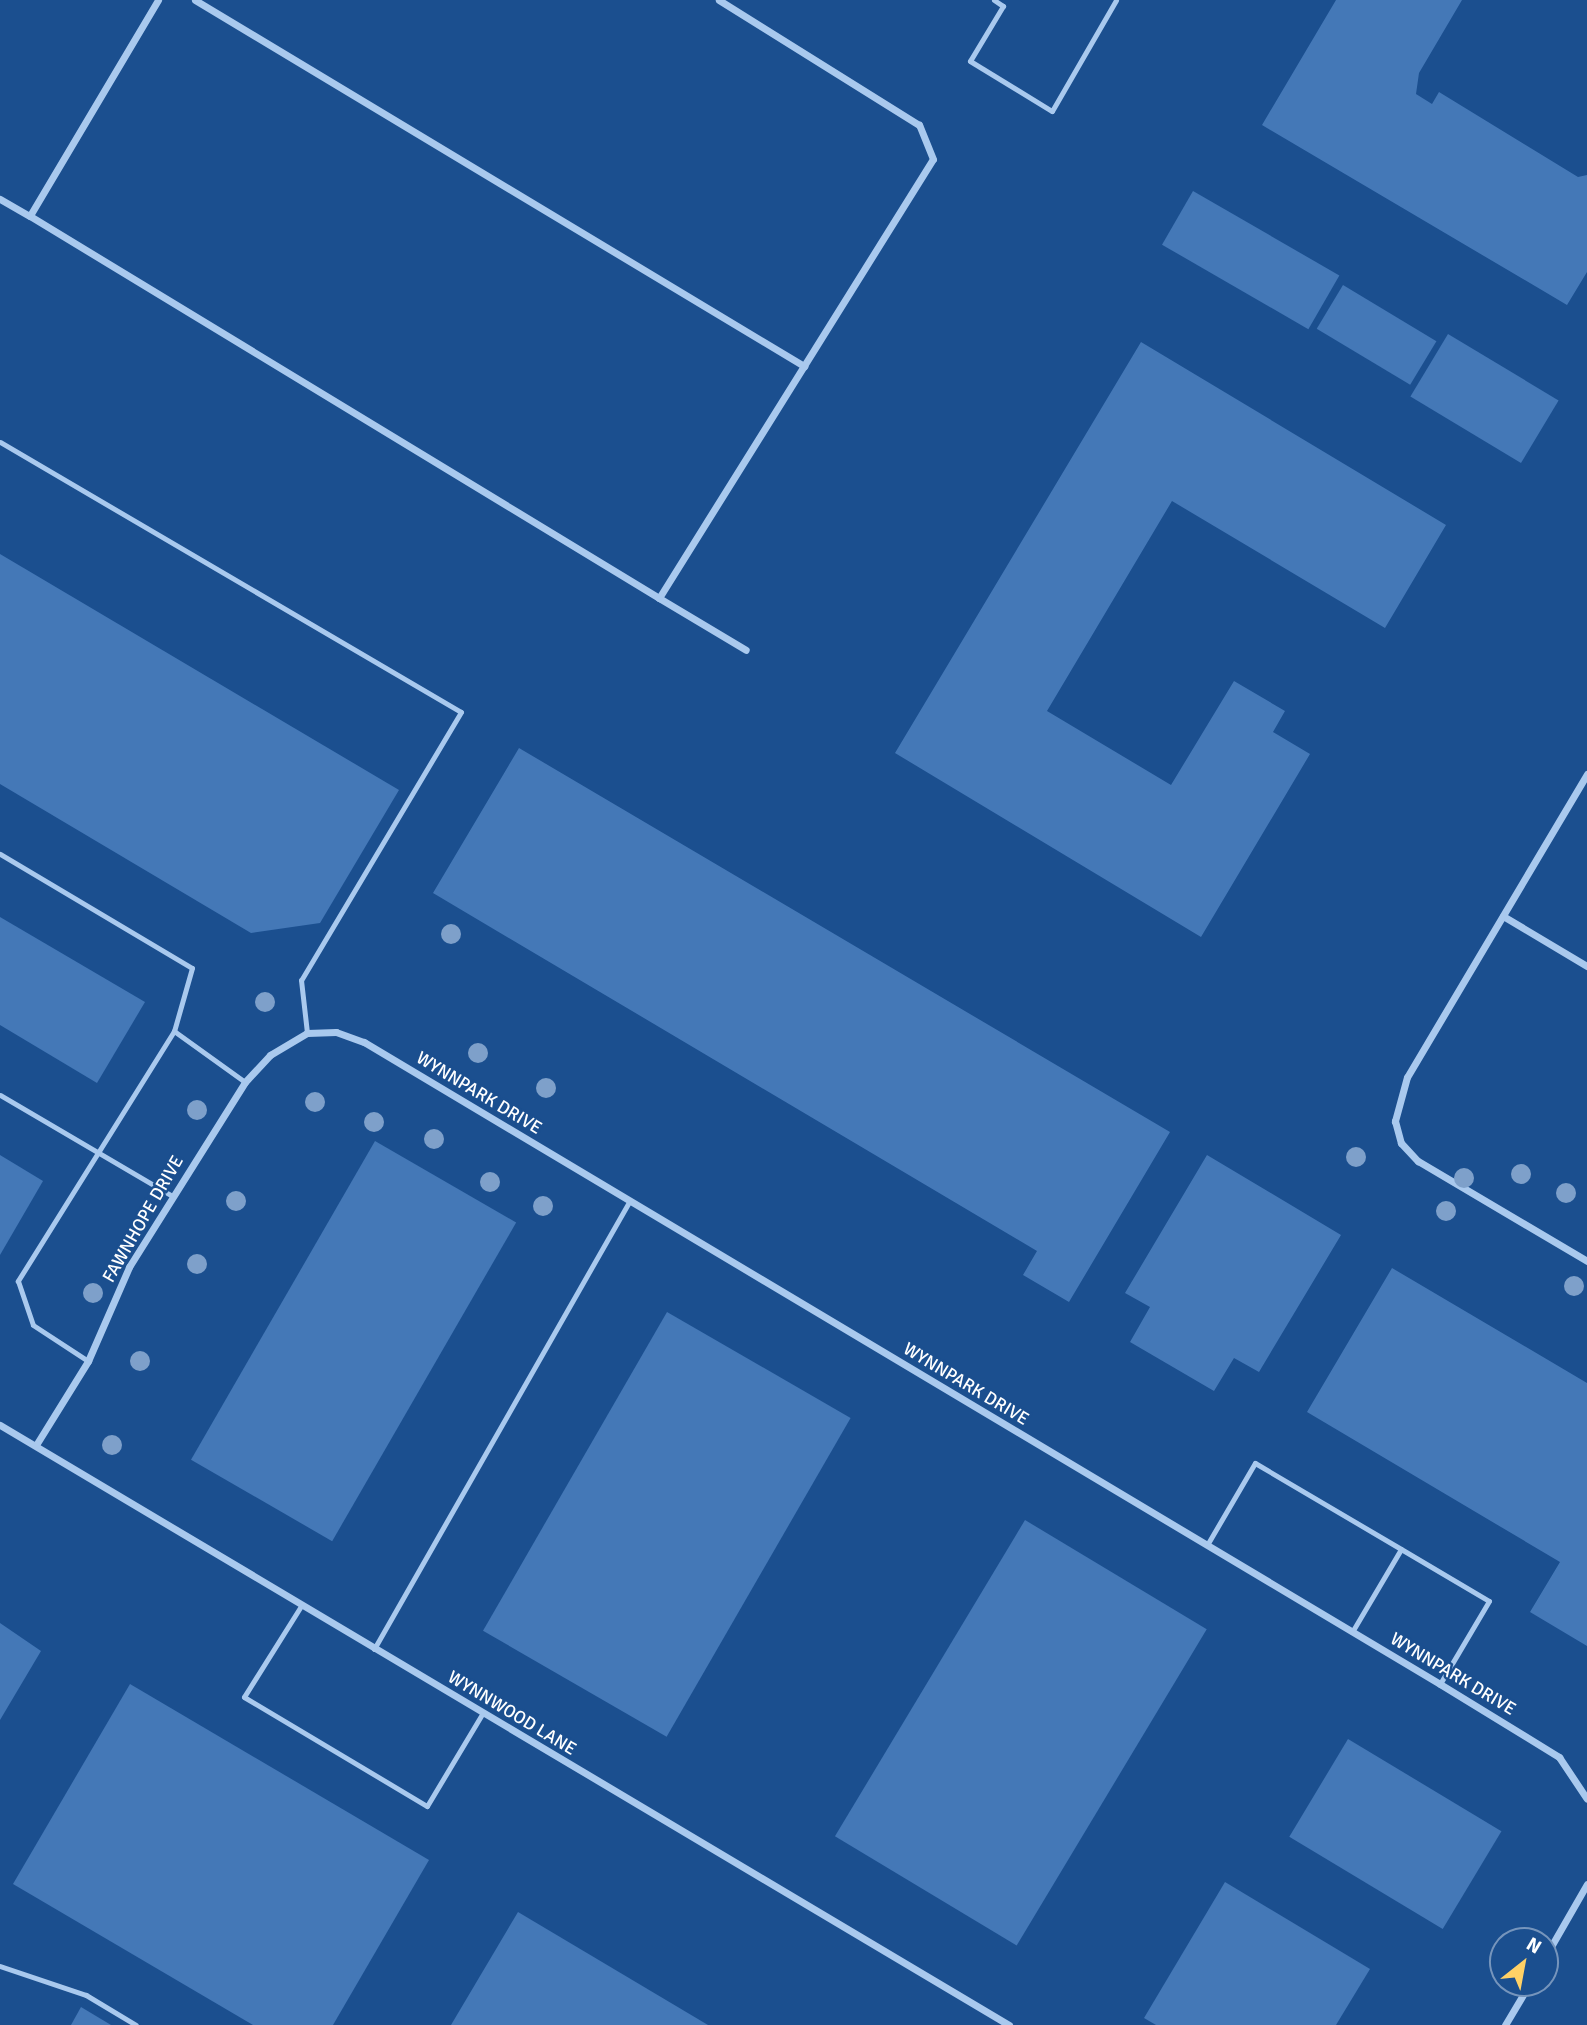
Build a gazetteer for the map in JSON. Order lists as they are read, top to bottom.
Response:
{
  "streets": {
    "street": ["WYNNPARK DRIVE", "FAWNHOPE DRIVE", "WYNNWOOD LANE"]
  },
  "crossings": [
    ["WYNNPARK DRIVE", "FAWNHOPE DRIVE"],
    ["FAWNHOPE DRIVE", "WYNNWOOD LANE"]
  ],
  "north": "top right"
}
